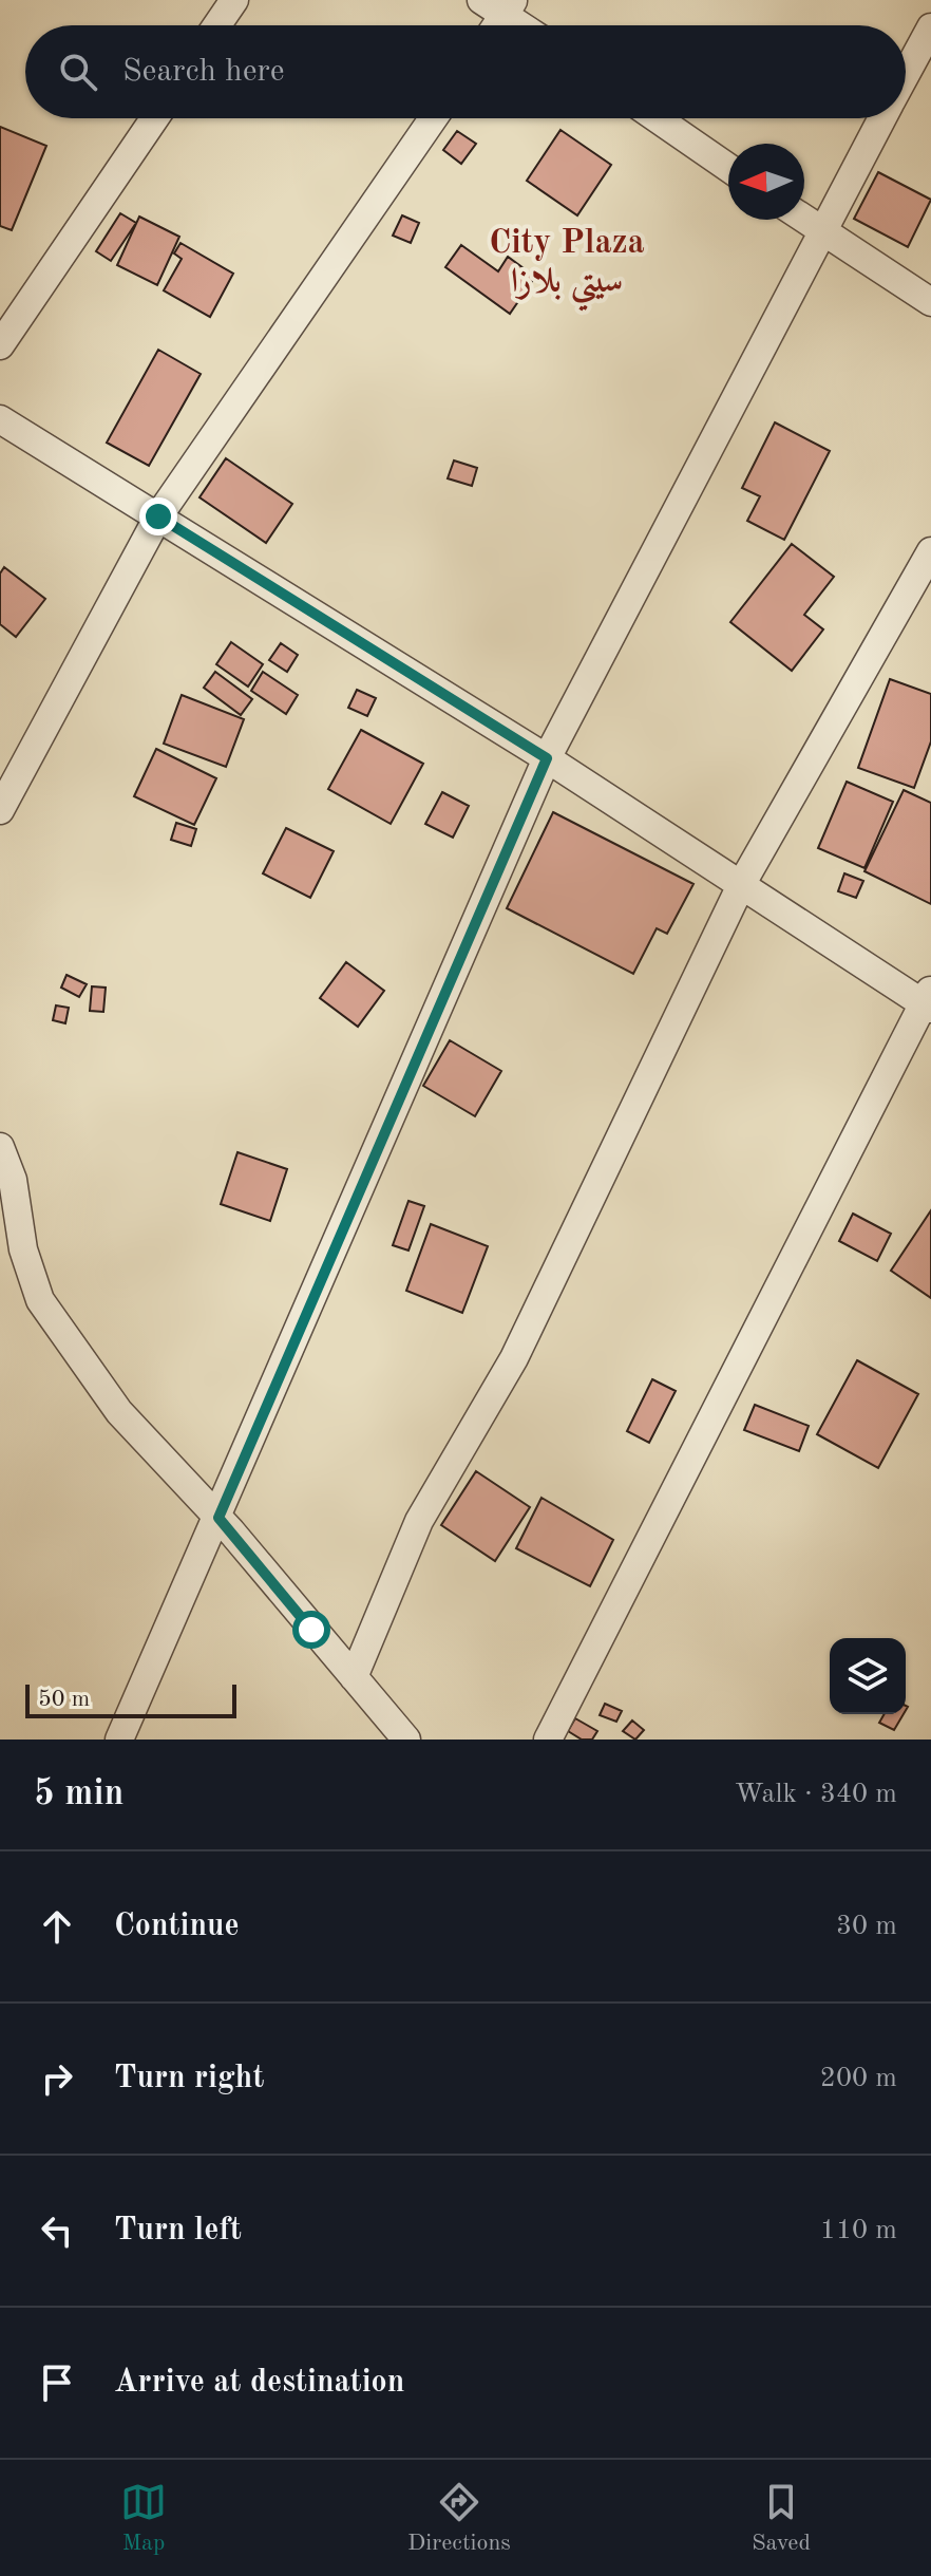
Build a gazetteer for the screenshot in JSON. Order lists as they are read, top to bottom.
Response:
{
  "districts": ["City Plaza سيتي بلازا"],
  "scale_bar": "50 m",
  "north": "left",
  "page": {
    "search": "Search here",
    "scale": "50 m",
    "heading": ["5 min", "Walk · 340 m"],
    "list": [
      ["Continue", "30 m"],
      ["Turn right", "200 m"],
      ["Turn left", "110 m"],
      "Arrive at destination"
    ],
    "nav": ["Map", "Directions", "Saved"]
  }
}
